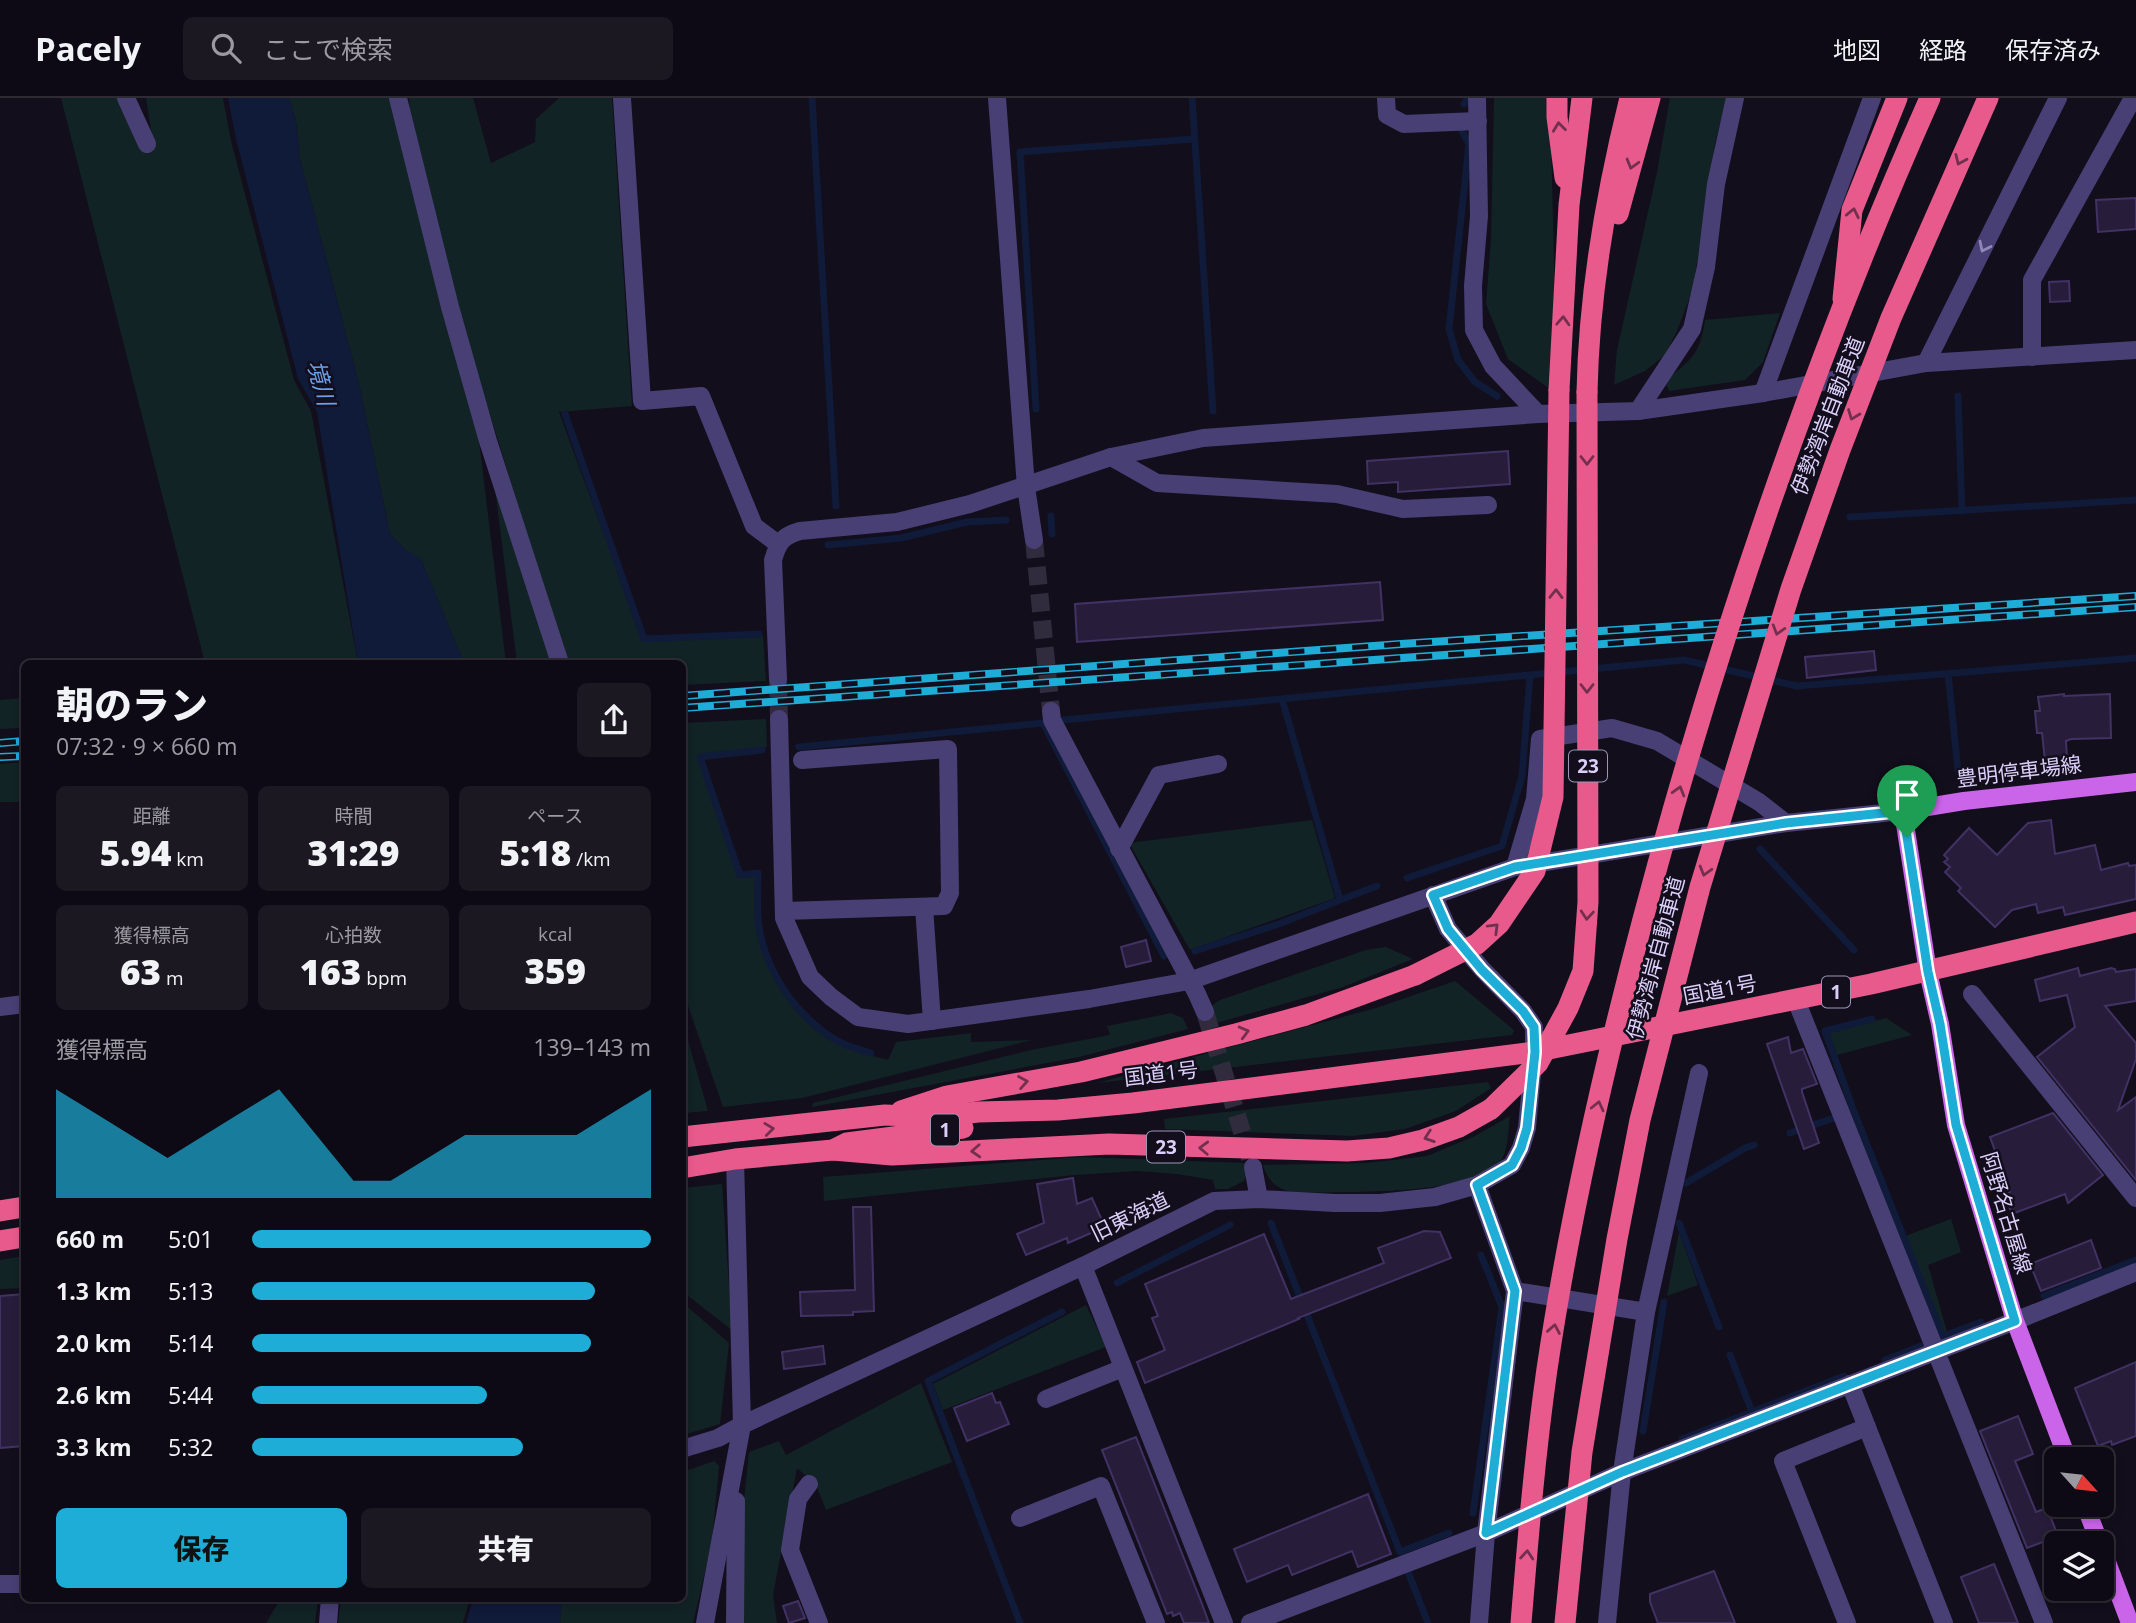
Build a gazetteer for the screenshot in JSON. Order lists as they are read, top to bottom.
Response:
{
  "streets": {
    "highway": [
      "伊勢湾岸自動車道",
      "23",
      "国道1号",
      "1"
    ],
    "main road": ["豊明停車場線", "阿野名古屋線"],
    "street": ["旧東海道"]
  },
  "crossings": [
    ["23", "国道1号"],
    ["国道1号", "阿野名古屋線"],
    ["国道1号", "旧東海道"]
  ],
  "water": ["境川"],
  "north": "bottom right",
  "page": {
    "header": "Pacely",
    "search": "ここで検索",
    "nav": ["地図", "経路", "保存済み"],
    "heading": ["朝のラン", "07:32 · 9 × 660 m"],
    "stats": [
      ["距離", "5.94 km"],
      ["時間", "31:29"],
      ["ペース", "5:18 /km"],
      ["獲得標高", "63 m"],
      ["心拍数", "163 bpm"],
      ["kcal", "359"]
    ],
    "chart": ["獲得標高", "139–143 m"],
    "list": [
      {
        "name": "660 m",
        "note": "5:01"
      },
      {
        "name": "1.3 km",
        "note": "5:13"
      },
      {
        "name": "2.0 km",
        "note": "5:14"
      },
      {
        "name": "2.6 km",
        "note": "5:44"
      },
      {
        "name": "3.3 km",
        "note": "5:32"
      }
    ],
    "buttons": ["保存", "共有"]
  }
}
